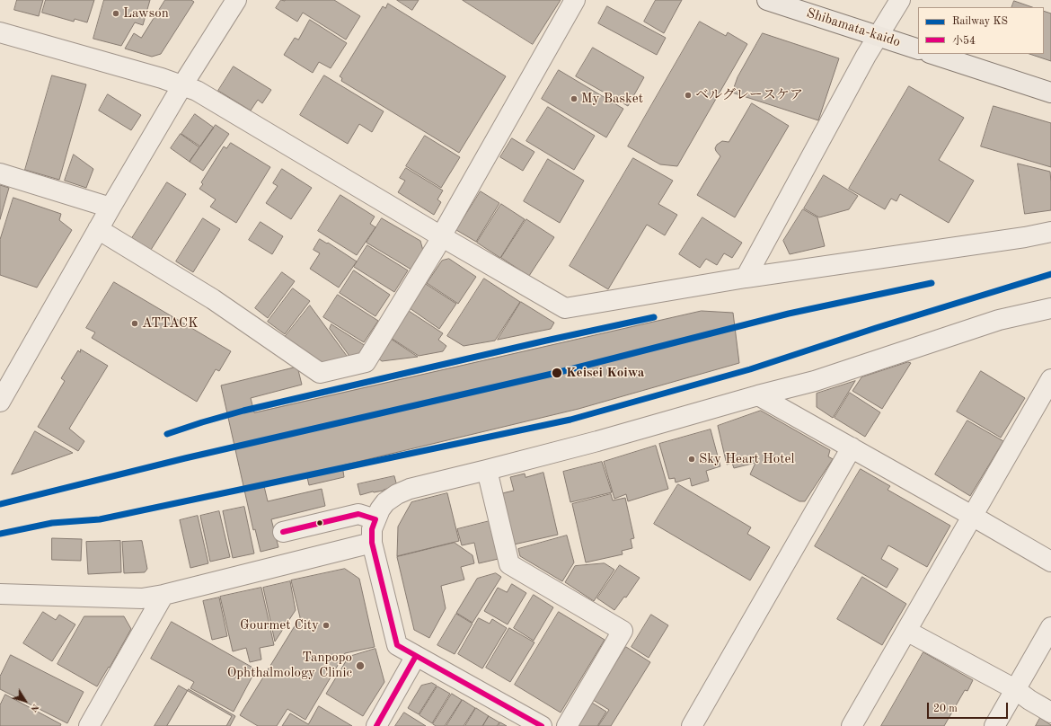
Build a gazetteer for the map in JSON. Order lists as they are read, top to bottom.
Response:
{
  "streets": {
    "main road": ["Shibamata-kaido"]
  },
  "places": [
    "Lawson",
    "ベルグレースケア",
    "My Basket",
    "ATTACK",
    "Keisei Koiwa",
    "Sky Heart Hotel",
    "Gourmet City",
    "Tanpopo Ophthalmology Clinic"
  ],
  "lines": ["rail line KS", "transit line 小54"],
  "legend": ["Railway KS", "小54"],
  "scale_bar": "20 m",
  "north": "bottom right"
}
